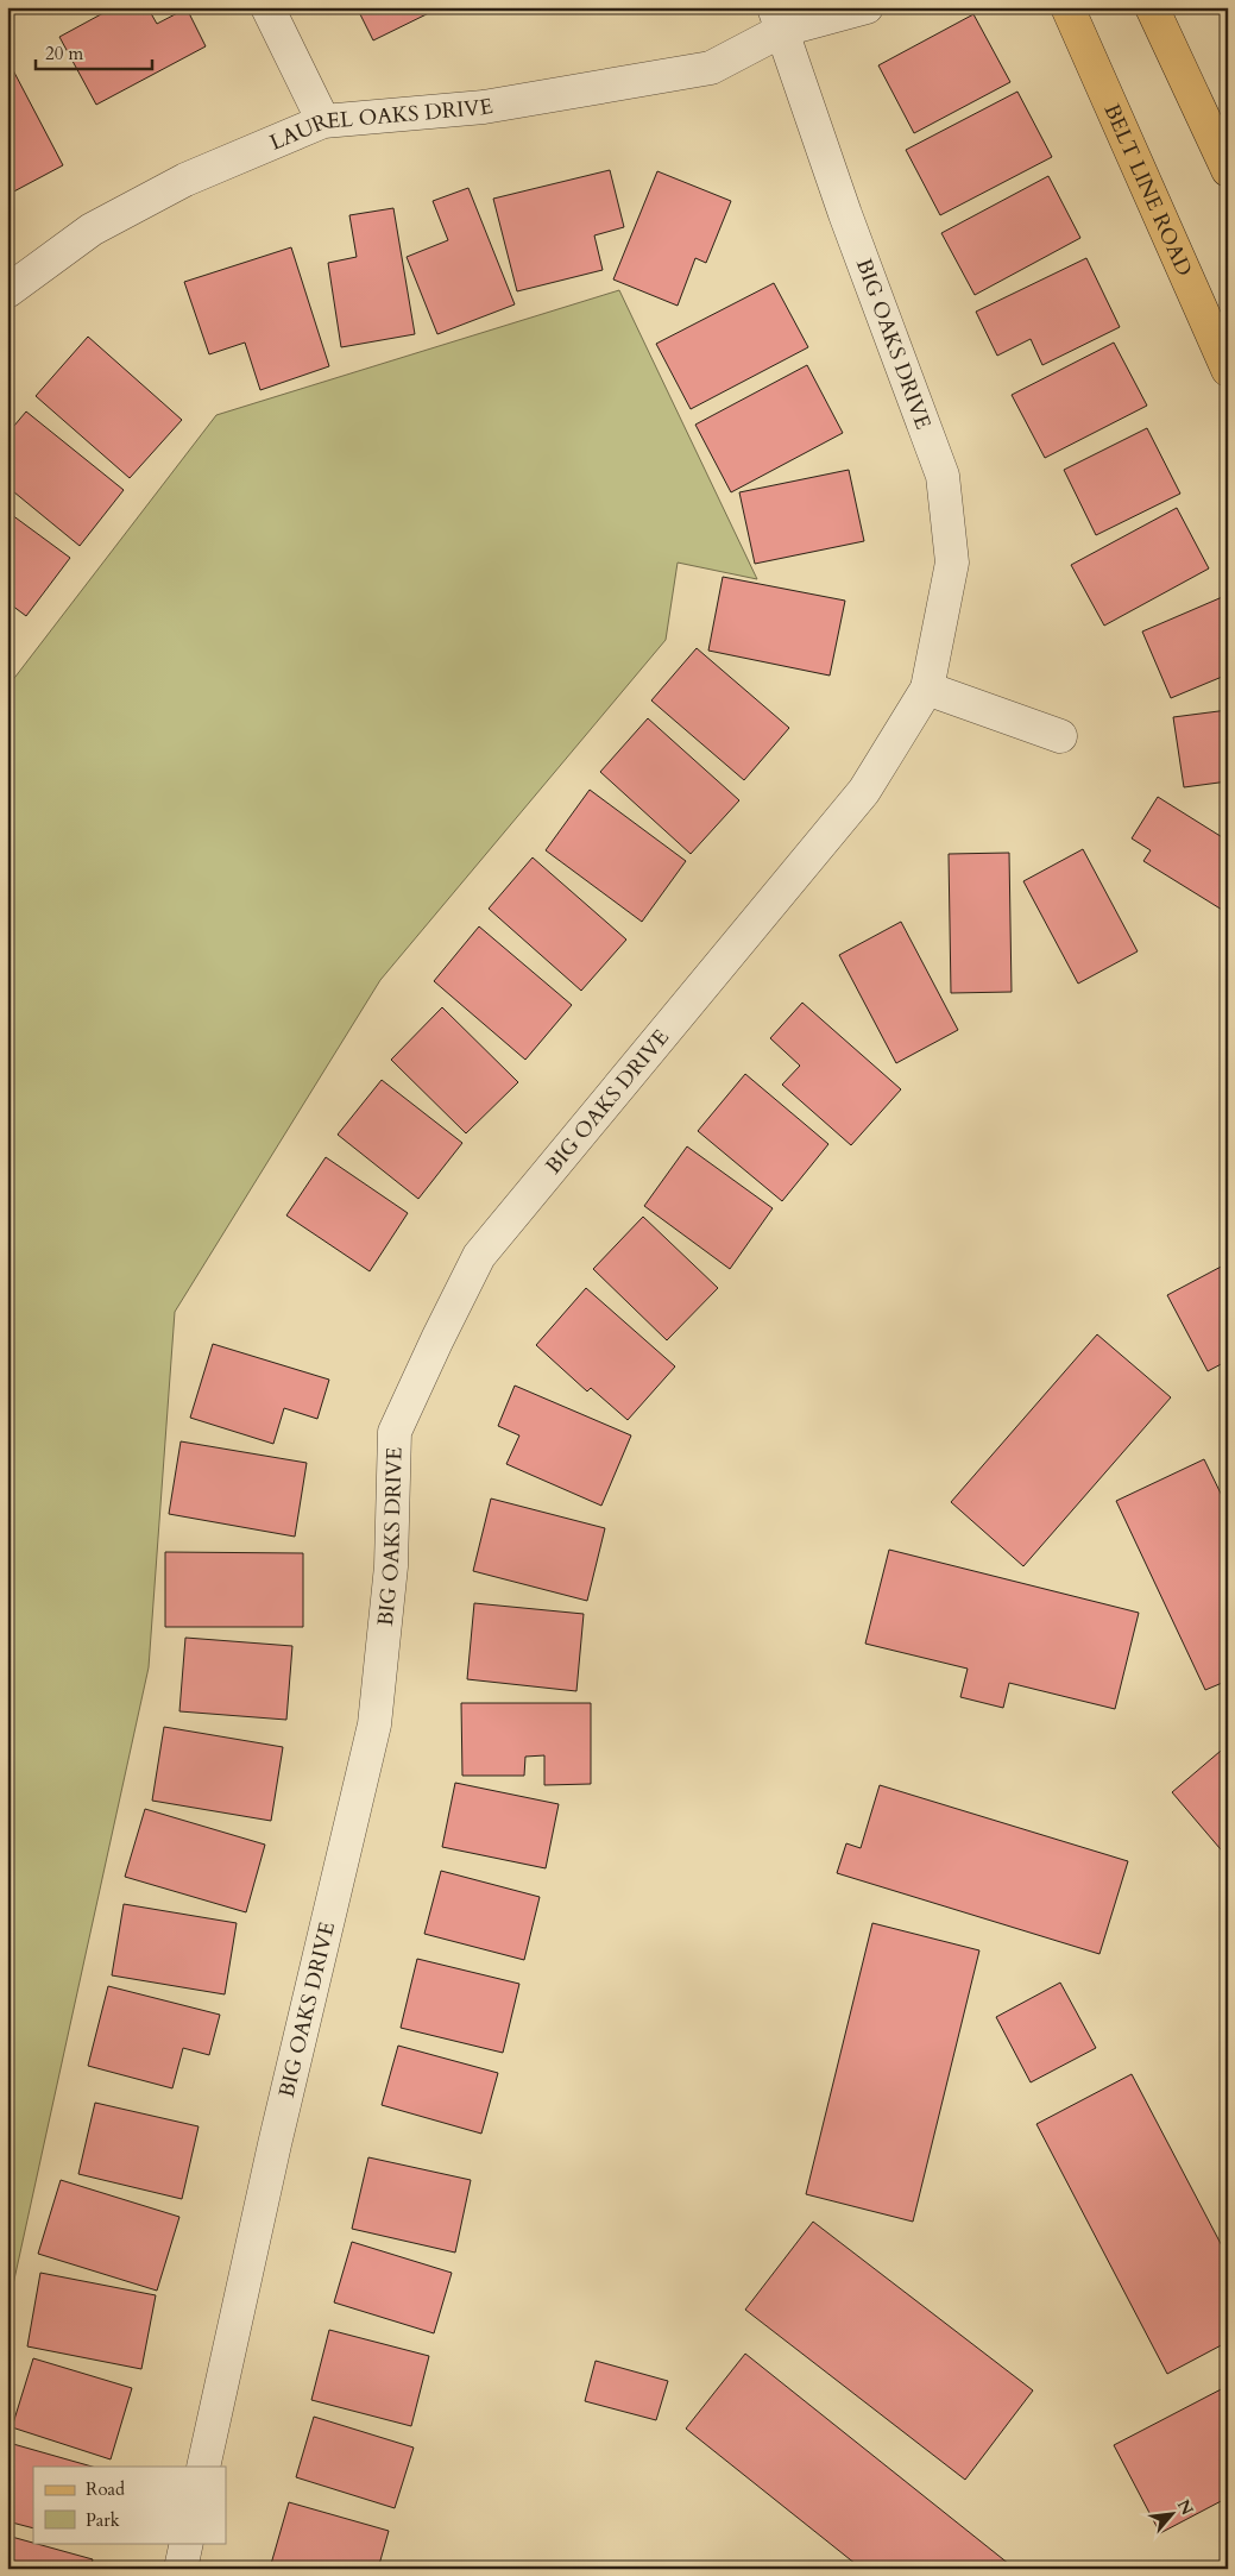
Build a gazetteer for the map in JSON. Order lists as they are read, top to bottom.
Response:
{
  "streets": {
    "main road": ["BELT LINE ROAD"],
    "street": ["LAUREL OAKS DRIVE", "BIG OAKS DRIVE"]
  },
  "crossings": [
    ["LAUREL OAKS DRIVE", "BIG OAKS DRIVE"]
  ],
  "legend": ["Road", "Park"],
  "scale_bar": "20 m",
  "north": "top right"
}
